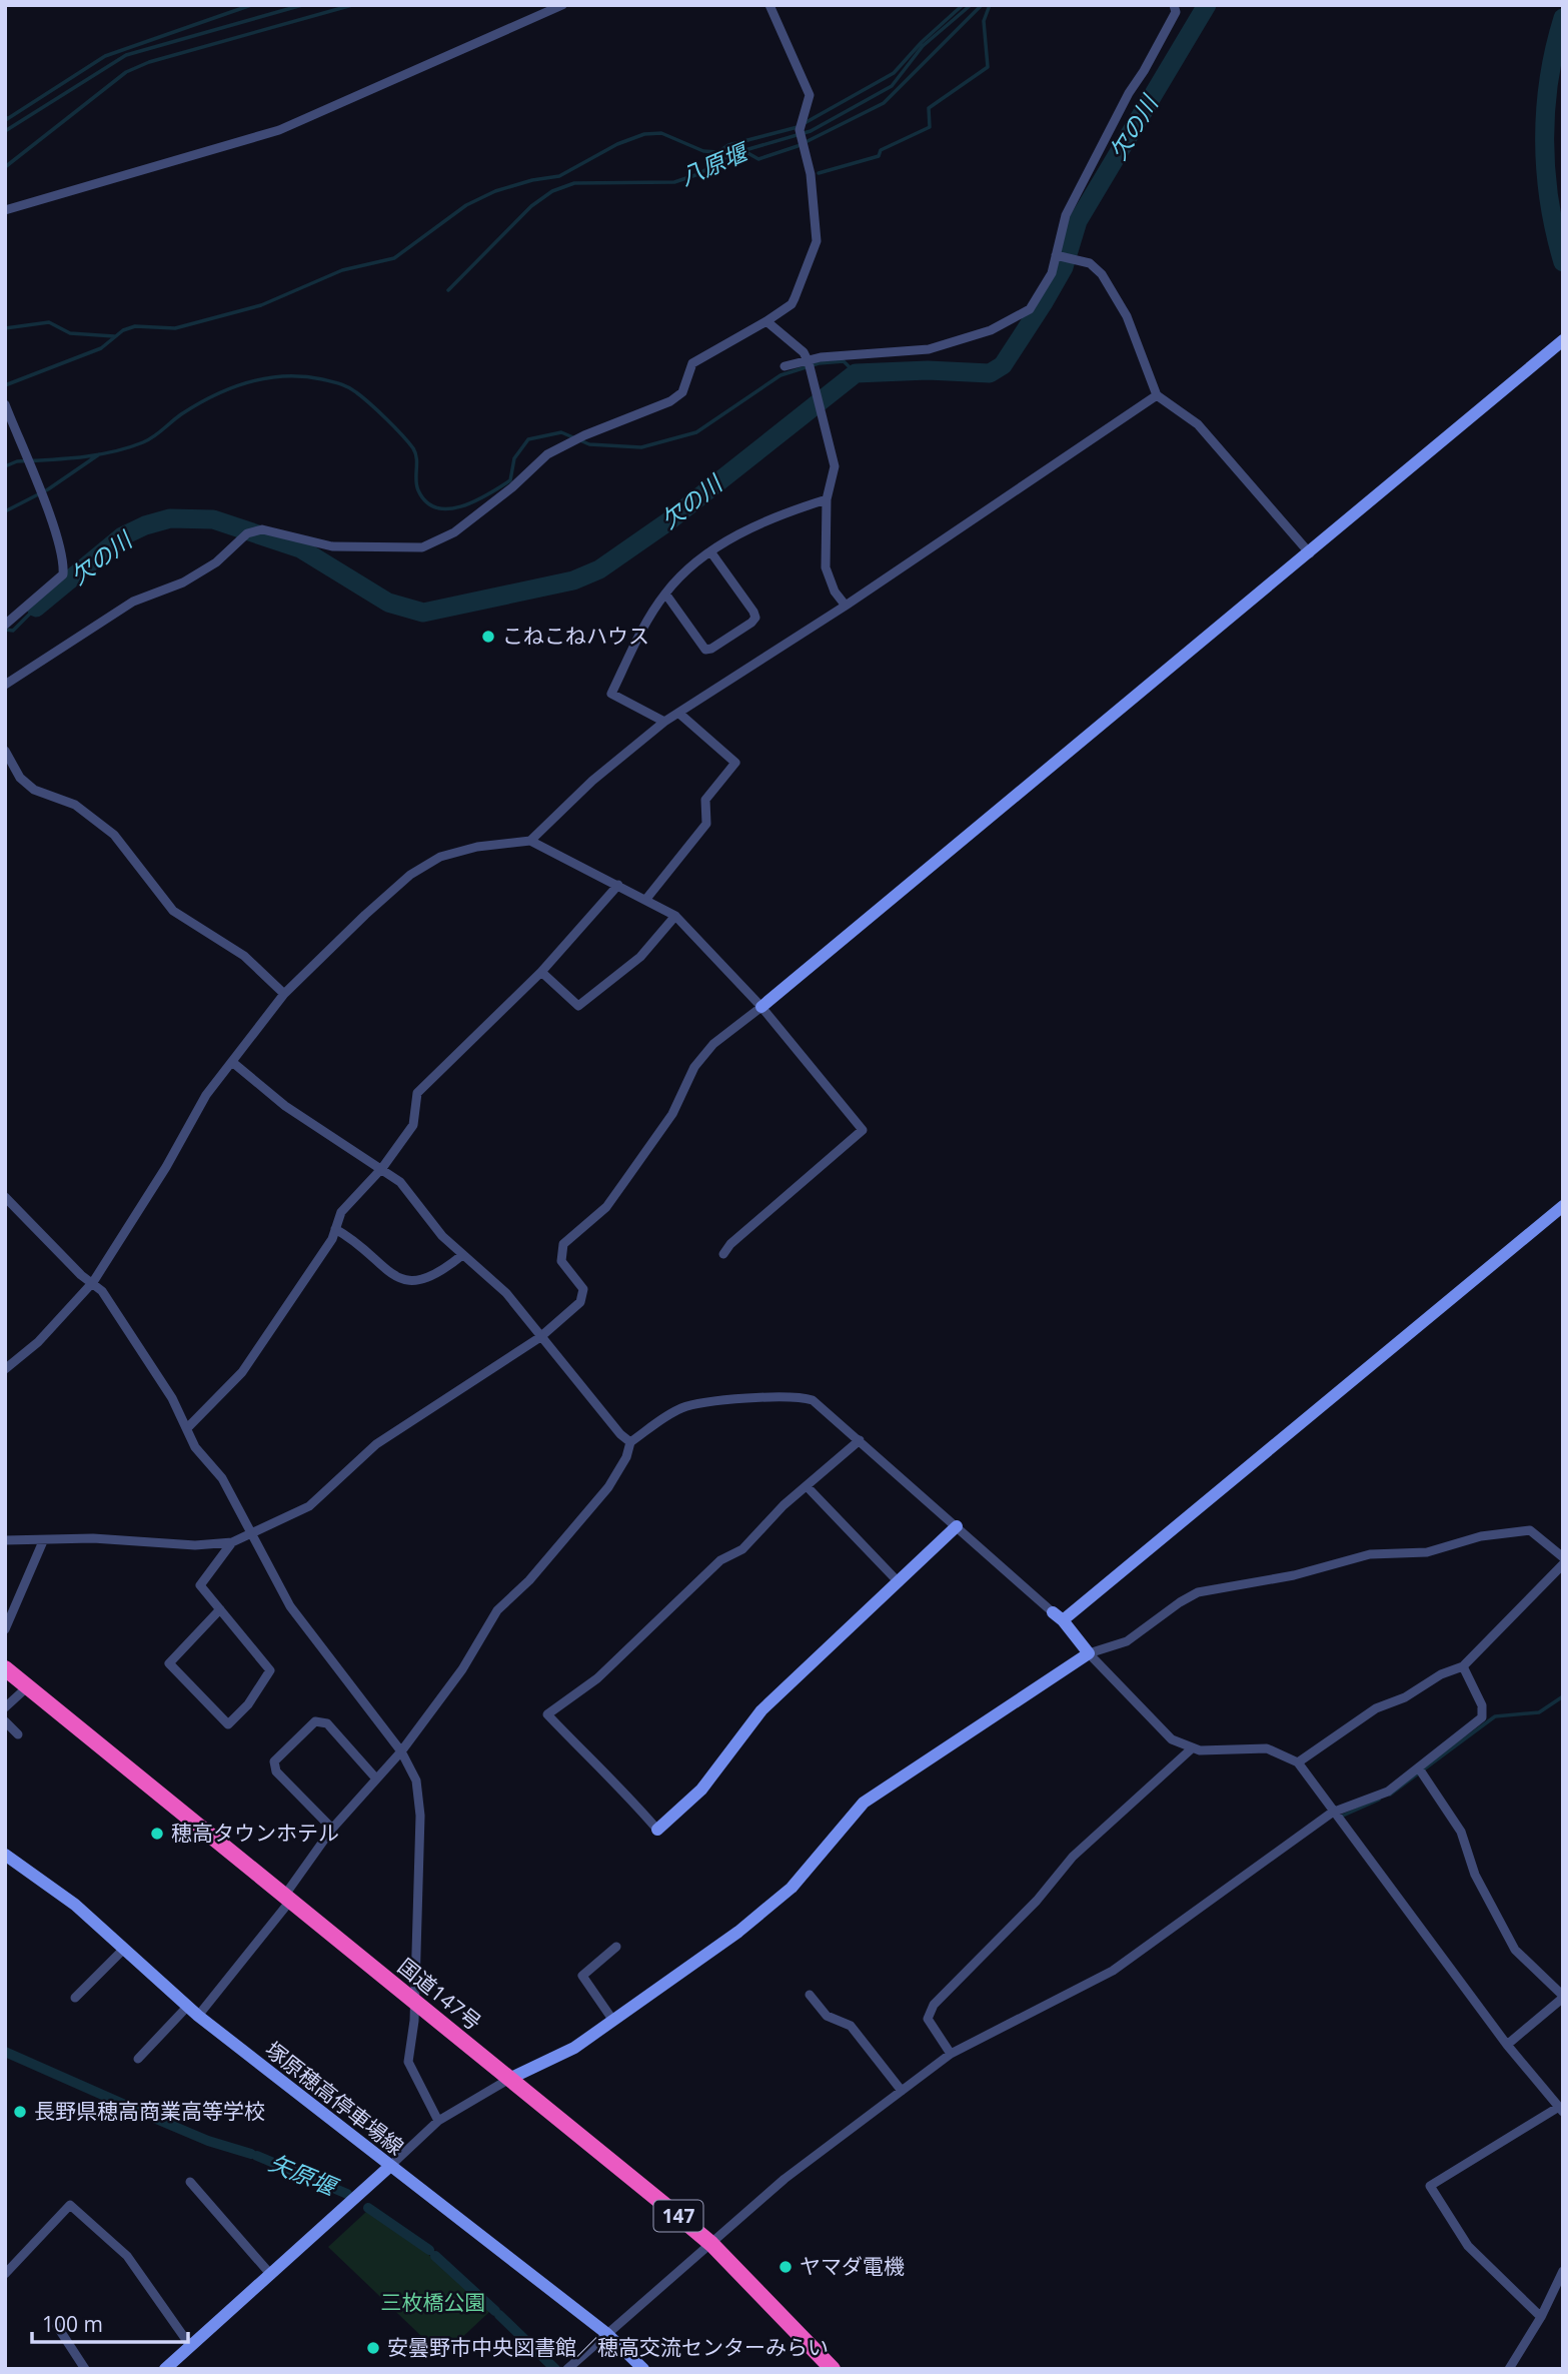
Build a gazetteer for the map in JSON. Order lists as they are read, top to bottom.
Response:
{
  "streets": {
    "highway": ["国道147号", "147"],
    "street": ["塚原穂高停車場線"]
  },
  "water": ["欠の川", "八原堰", "矢原堰"],
  "parks": ["三枚橋公園"],
  "places": [
    "こねこねハウス",
    "穂高タウンホテル",
    "長野県穂高商業高等学校",
    "ヤマダ電機",
    "安曇野市中央図書館／穂高交流センターみらい"
  ],
  "scale_bar": "100 m"
}
